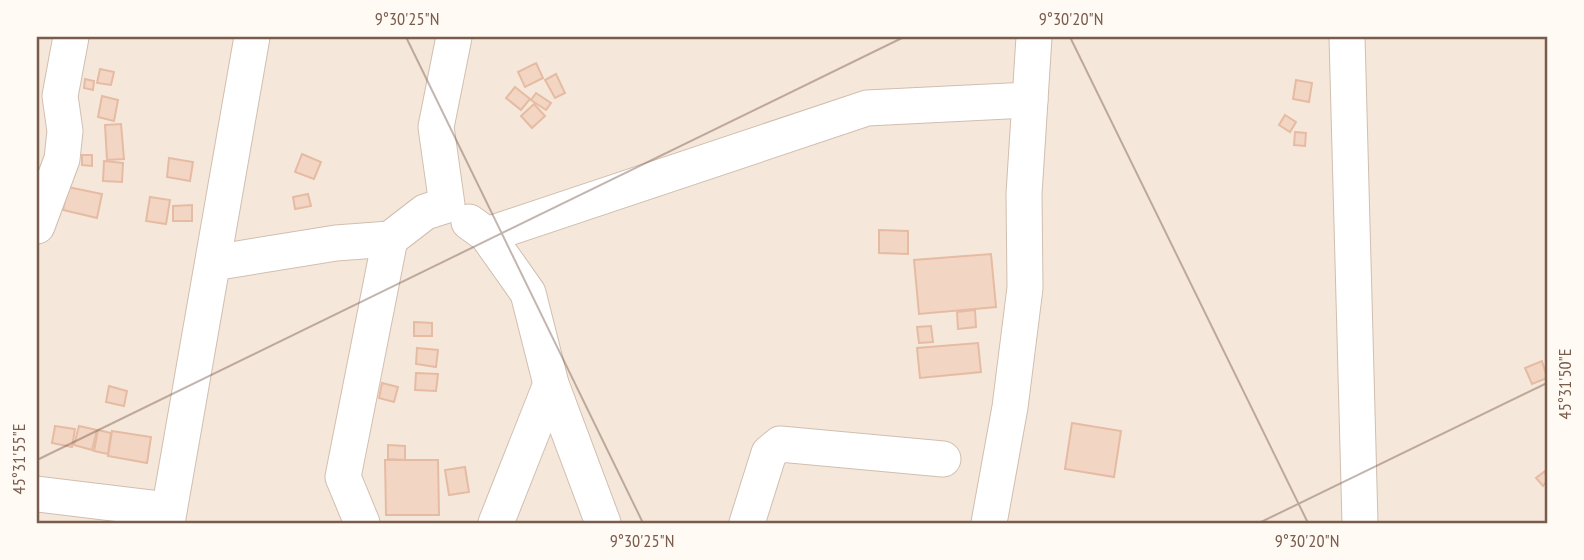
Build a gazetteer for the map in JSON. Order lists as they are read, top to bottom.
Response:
{
  "coordinates": [
    "9°30'25\"N",
    "9°30'20\"N",
    "45°31'50\"E",
    "45°31'55\"E"
  ]
}
